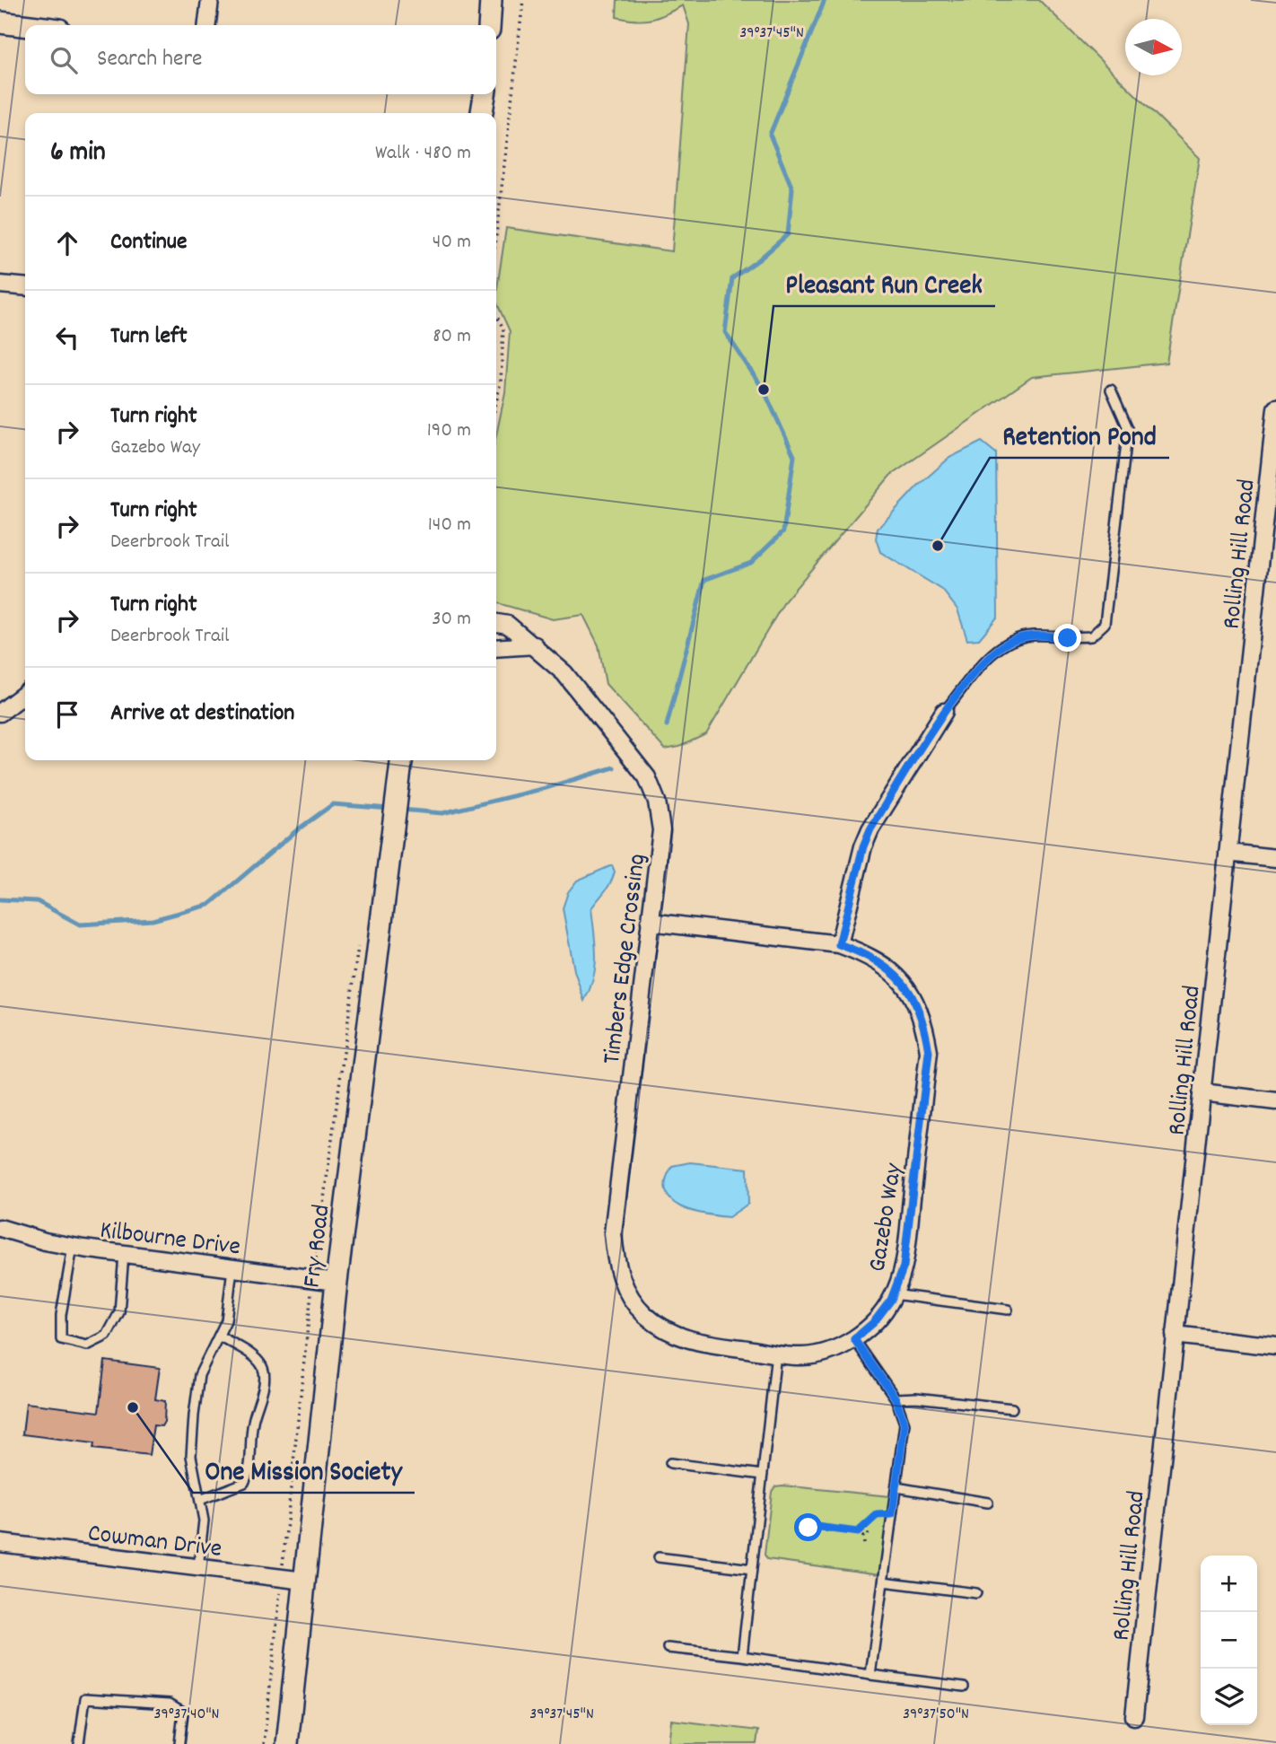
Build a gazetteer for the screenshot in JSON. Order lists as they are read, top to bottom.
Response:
{
  "streets": {
    "street": [
      "Rolling Hill Road",
      "Timbers Edge Crossing",
      "Gazebo Way",
      "Kilbourne Drive",
      "Fry Road",
      "Cowman Drive"
    ]
  },
  "crossings": [
    ["Timbers Edge Crossing", "Gazebo Way"],
    ["Kilbourne Drive", "Fry Road"],
    ["Fry Road", "Cowman Drive"]
  ],
  "places": ["Pleasant Run Creek", "Retention Pond", "One Mission Society"],
  "north": "right",
  "page": {
    "search": "Search here",
    "heading": ["6 min", "Walk · 480 m"],
    "list": [
      ["Continue", "40 m"],
      ["Turn left", "80 m"],
      ["Turn right", "Gazebo Way", "190 m"],
      ["Turn right", "Deerbrook Trail", "140 m"],
      ["Turn right", "Deerbrook Trail", "30 m"],
      "Arrive at destination"
    ],
    "map_buttons": ["+", "−"]
  },
  "coordinates": ["39°37'45\"N", "39°37'40\"N", "39°37'50\"N"]
}
